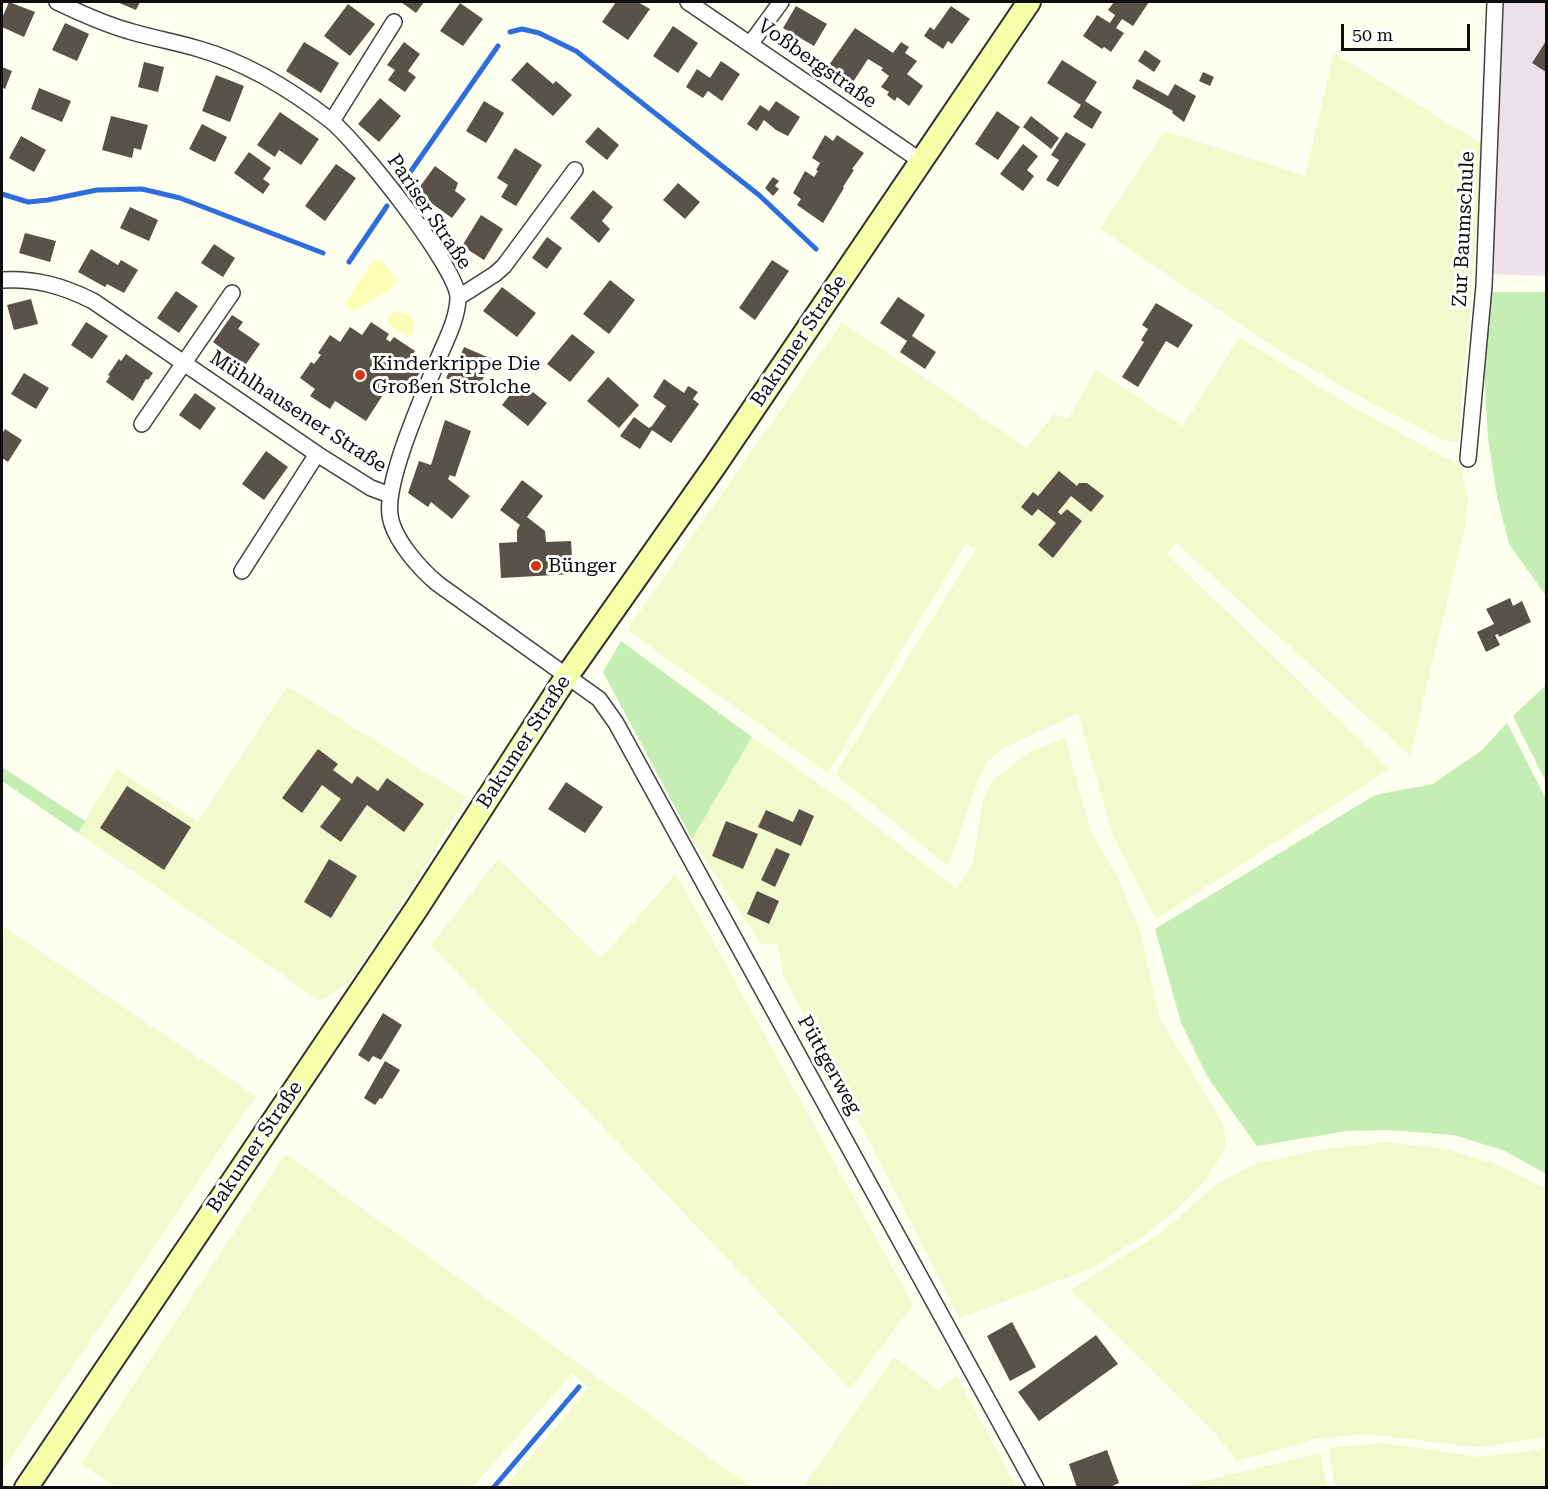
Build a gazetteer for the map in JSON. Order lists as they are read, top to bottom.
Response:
{
  "streets": {
    "main road": ["Bakumer Straße"],
    "street": [
      "Voßbergstraße",
      "Pariser Straße",
      "Zur Baumschule",
      "Mühlhausener Straße",
      "Püttgerweg"
    ]
  },
  "crossings": [
    ["Voßbergstraße", "Bakumer Straße"],
    ["Pariser Straße", "Bakumer Straße"],
    ["Pariser Straße", "Mühlhausener Straße"],
    ["Pariser Straße", "Püttgerweg"],
    ["Bakumer Straße", "Püttgerweg"]
  ],
  "places": ["Kinderkrippe Die Großen Strolche", "Bünger"],
  "scale_bar": "50 m"
}
